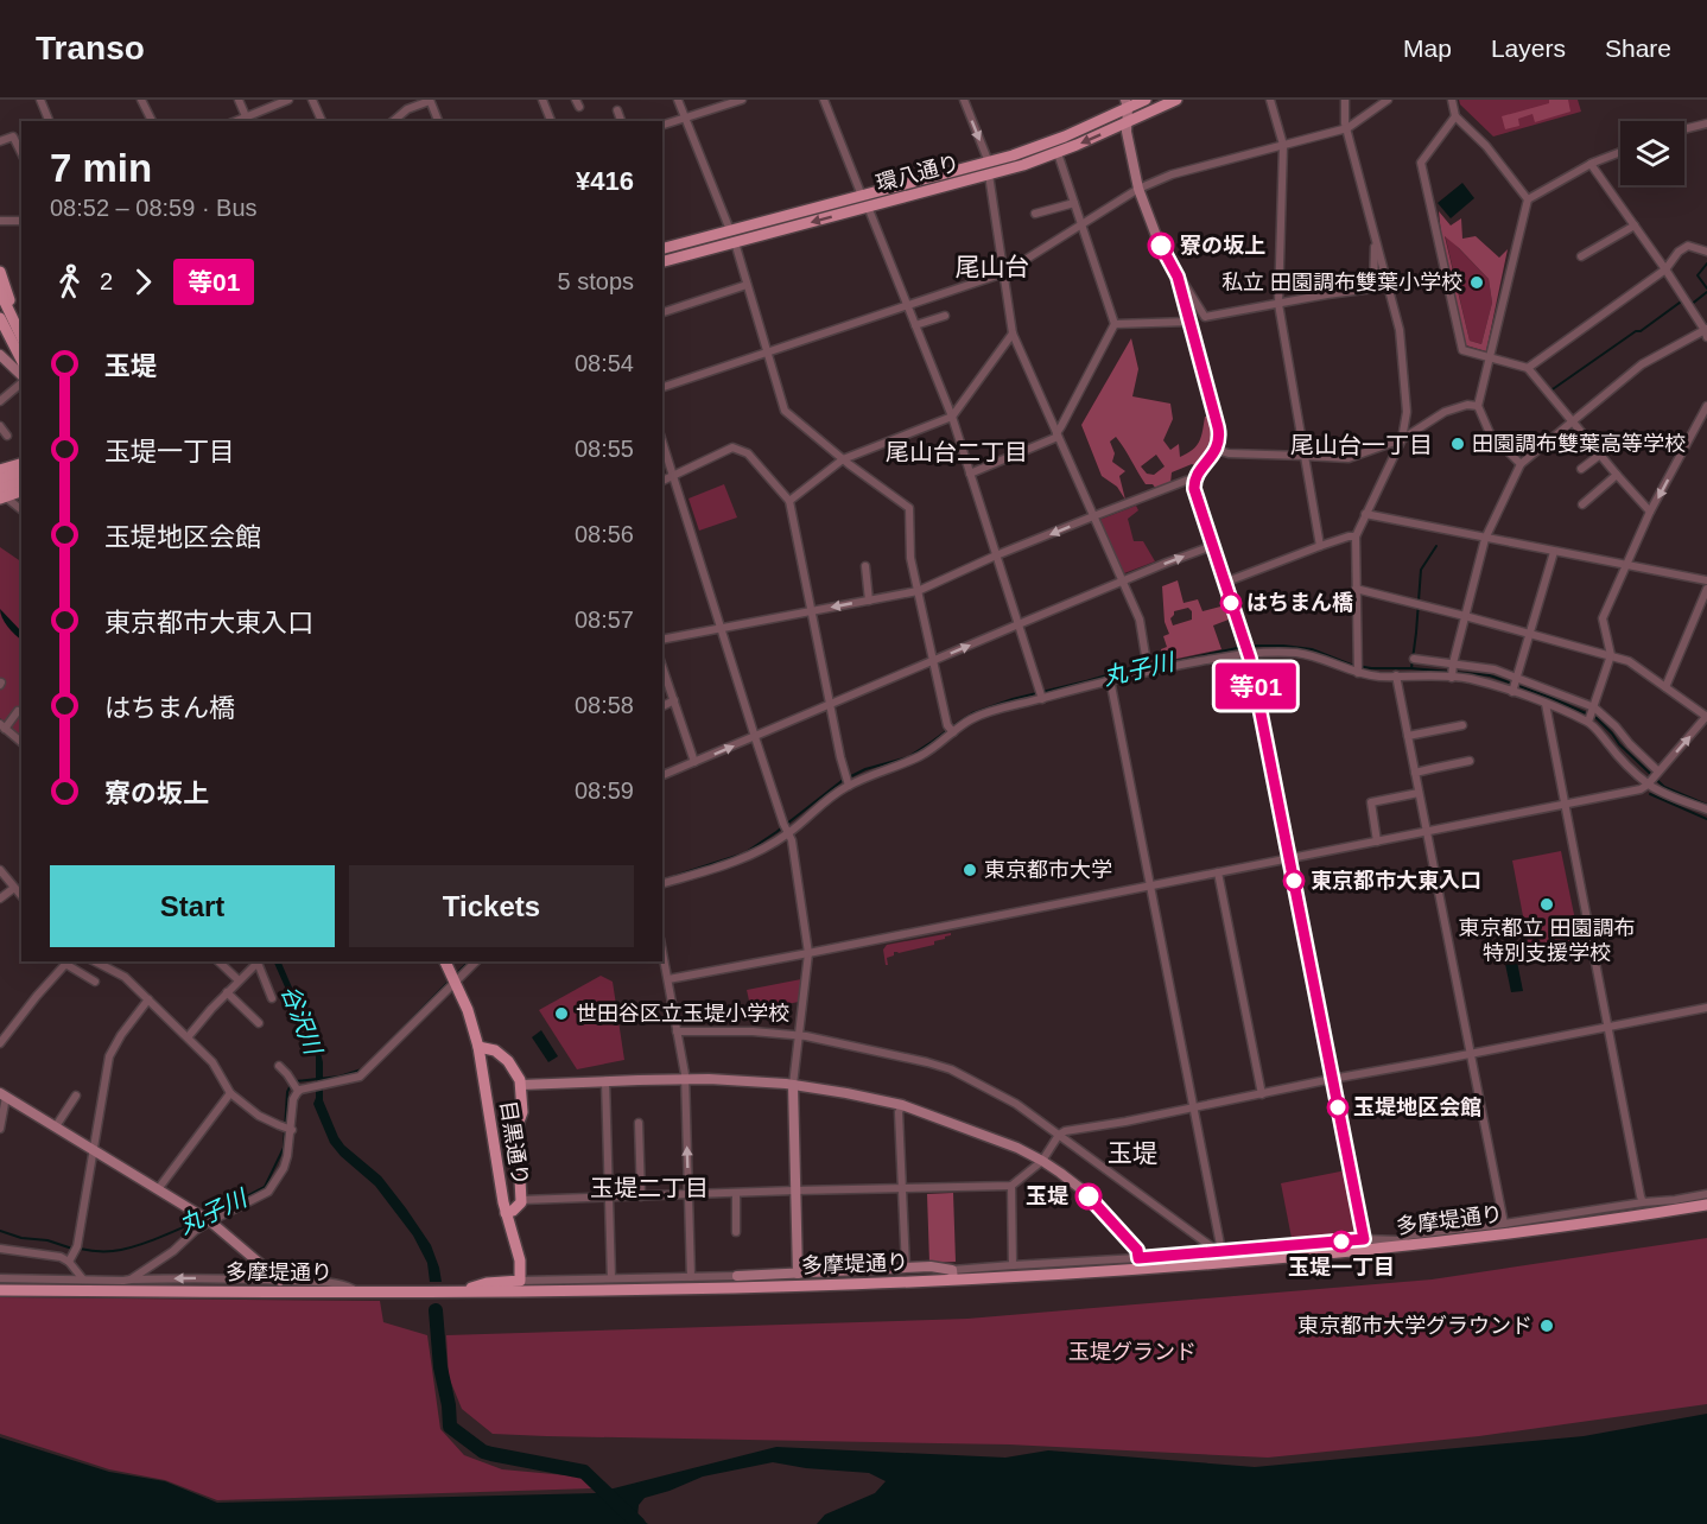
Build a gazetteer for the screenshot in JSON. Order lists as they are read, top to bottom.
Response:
{
  "streets": {
    "main road": ["環八通り", "目黒通り", "多摩堤通り"]
  },
  "districts": [
    "尾山台",
    "尾山台一丁目",
    "尾山台二丁目",
    "玉堤",
    "玉堤二丁目"
  ],
  "water": ["丸子川", "谷沢川"],
  "parks": ["玉堤グランド"],
  "places": [
    "寮の坂上",
    "私立 田園調布雙葉小学校",
    "田園調布雙葉高等学校",
    "はちまん橋",
    "東京都市大学",
    "東京都市大東入口",
    "東京都立 田園調布 特別支援学校",
    "世田谷区立玉堤小学校",
    "玉堤地区会館",
    "玉堤",
    "玉堤一丁目",
    "東京都市大学グラウンド"
  ],
  "lines": ["bus line 等01"],
  "page": {
    "header": "Transo",
    "nav": ["Map", "Layers", "Share"],
    "on_map": "等01",
    "heading": ["7 min", "08:52 – 08:59 · Bus", "¥416"],
    "legs": ["2", "等01", "5 stops"],
    "list": [
      {
        "name": "玉堤",
        "value": "08:54"
      },
      {
        "name": "玉堤一丁目",
        "value": "08:55"
      },
      {
        "name": "玉堤地区会館",
        "value": "08:56"
      },
      {
        "name": "東京都市大東入口",
        "value": "08:57"
      },
      {
        "name": "はちまん橋",
        "value": "08:58"
      },
      {
        "name": "寮の坂上",
        "value": "08:59"
      }
    ],
    "buttons": ["Start", "Tickets"]
  }
}
